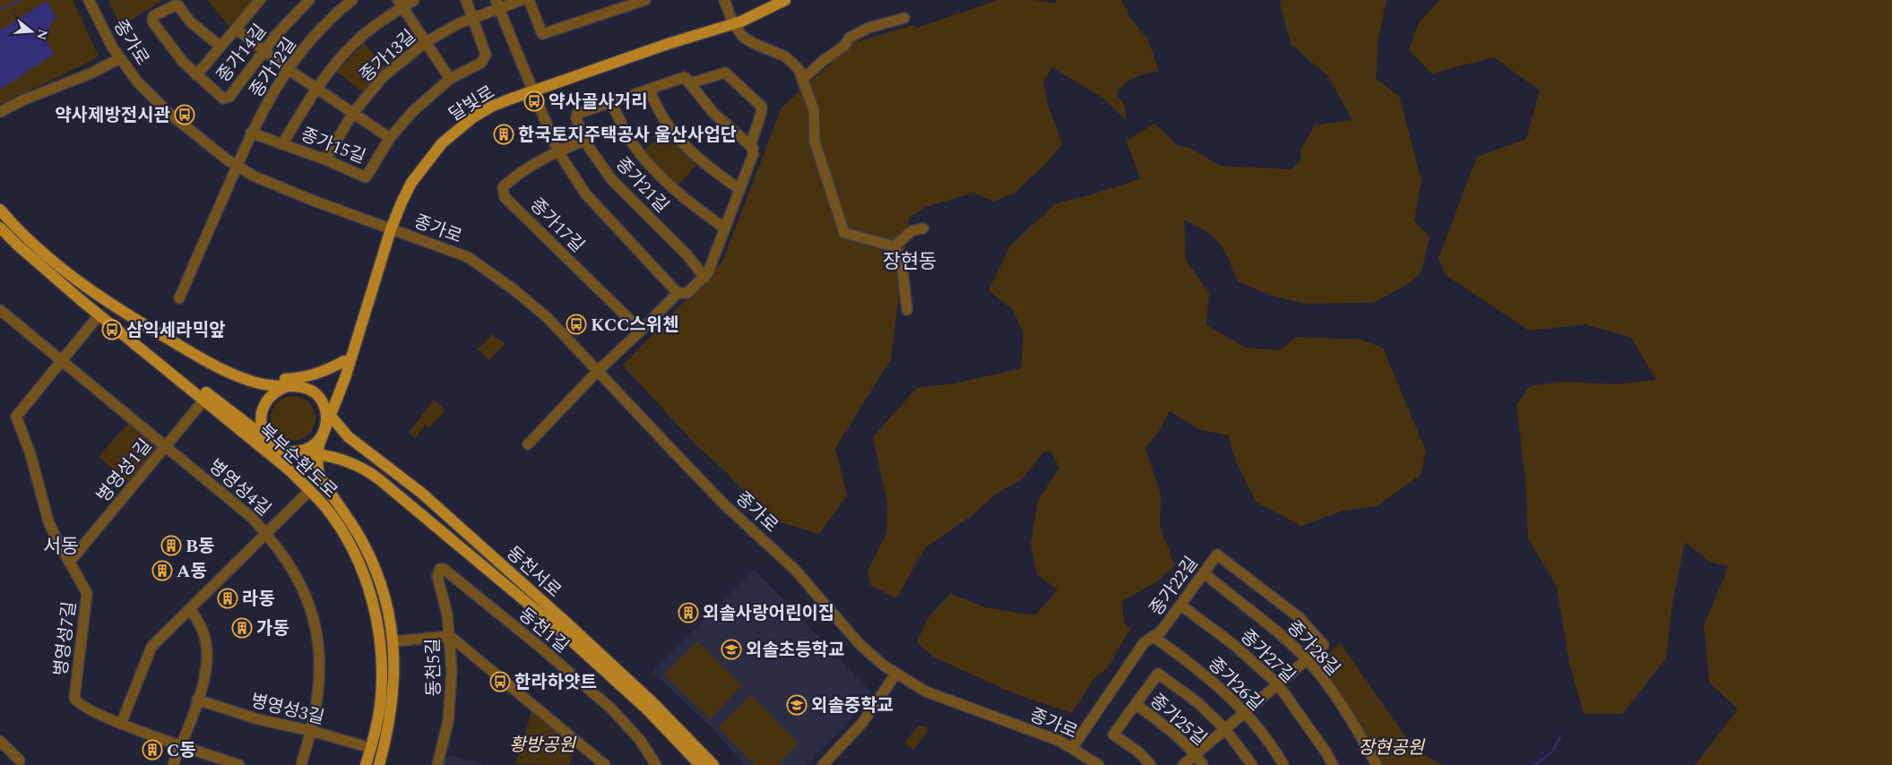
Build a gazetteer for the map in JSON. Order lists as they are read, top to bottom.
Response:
{
  "streets": {
    "main road": ["달빛로", "북부순환도로", "동천서로"],
    "street": [
      "종가로",
      "종가14길",
      "종가13길",
      "종가12길",
      "종가15길",
      "종가21길",
      "종가17길",
      "병영성1길",
      "병영성4길",
      "종가22길",
      "동천1길",
      "병영성7길",
      "종가28길",
      "종가27길",
      "동천5길",
      "종가26길",
      "병영성3길",
      "종가25길"
    ]
  },
  "crossings": [
    ["종가로", "종가12길"],
    ["종가로", "달빛로"],
    ["종가로", "종가22길"],
    ["종가14길", "종가15길"],
    ["종가13길", "종가15길"],
    ["종가12길", "종가15길"],
    ["달빛로", "북부순환도로"],
    ["달빛로", "동천서로"],
    ["북부순환도로", "병영성1길"],
    ["북부순환도로", "동천서로"],
    ["북부순환도로", "병영성7길"],
    ["북부순환도로", "병영성3길"],
    ["병영성1길", "병영성4길"],
    ["병영성1길", "병영성7길"],
    ["병영성4길", "병영성7길"],
    ["병영성4길", "병영성3길"],
    ["종가22길", "종가28길"],
    ["종가22길", "종가27길"],
    ["종가22길", "종가26길"],
    ["동천1길", "동천5길"]
  ],
  "districts": ["장현동", "서동"],
  "parks": ["황방공원", "장현공원"],
  "places": {
    "bus stop": [
      "약사골사거리",
      "약사제방전시관",
      "KCC스위첸",
      "삼익세라믹앞",
      "한라하얏트"
    ],
    "building": [
      "한국토지주택공사 울산사업단",
      "B동",
      "A동",
      "라동",
      "외솔사랑어린이집",
      "가동",
      "C동"
    ],
    "school or university": ["외솔초등학교", "외솔중학교"]
  },
  "north": "right"
}
